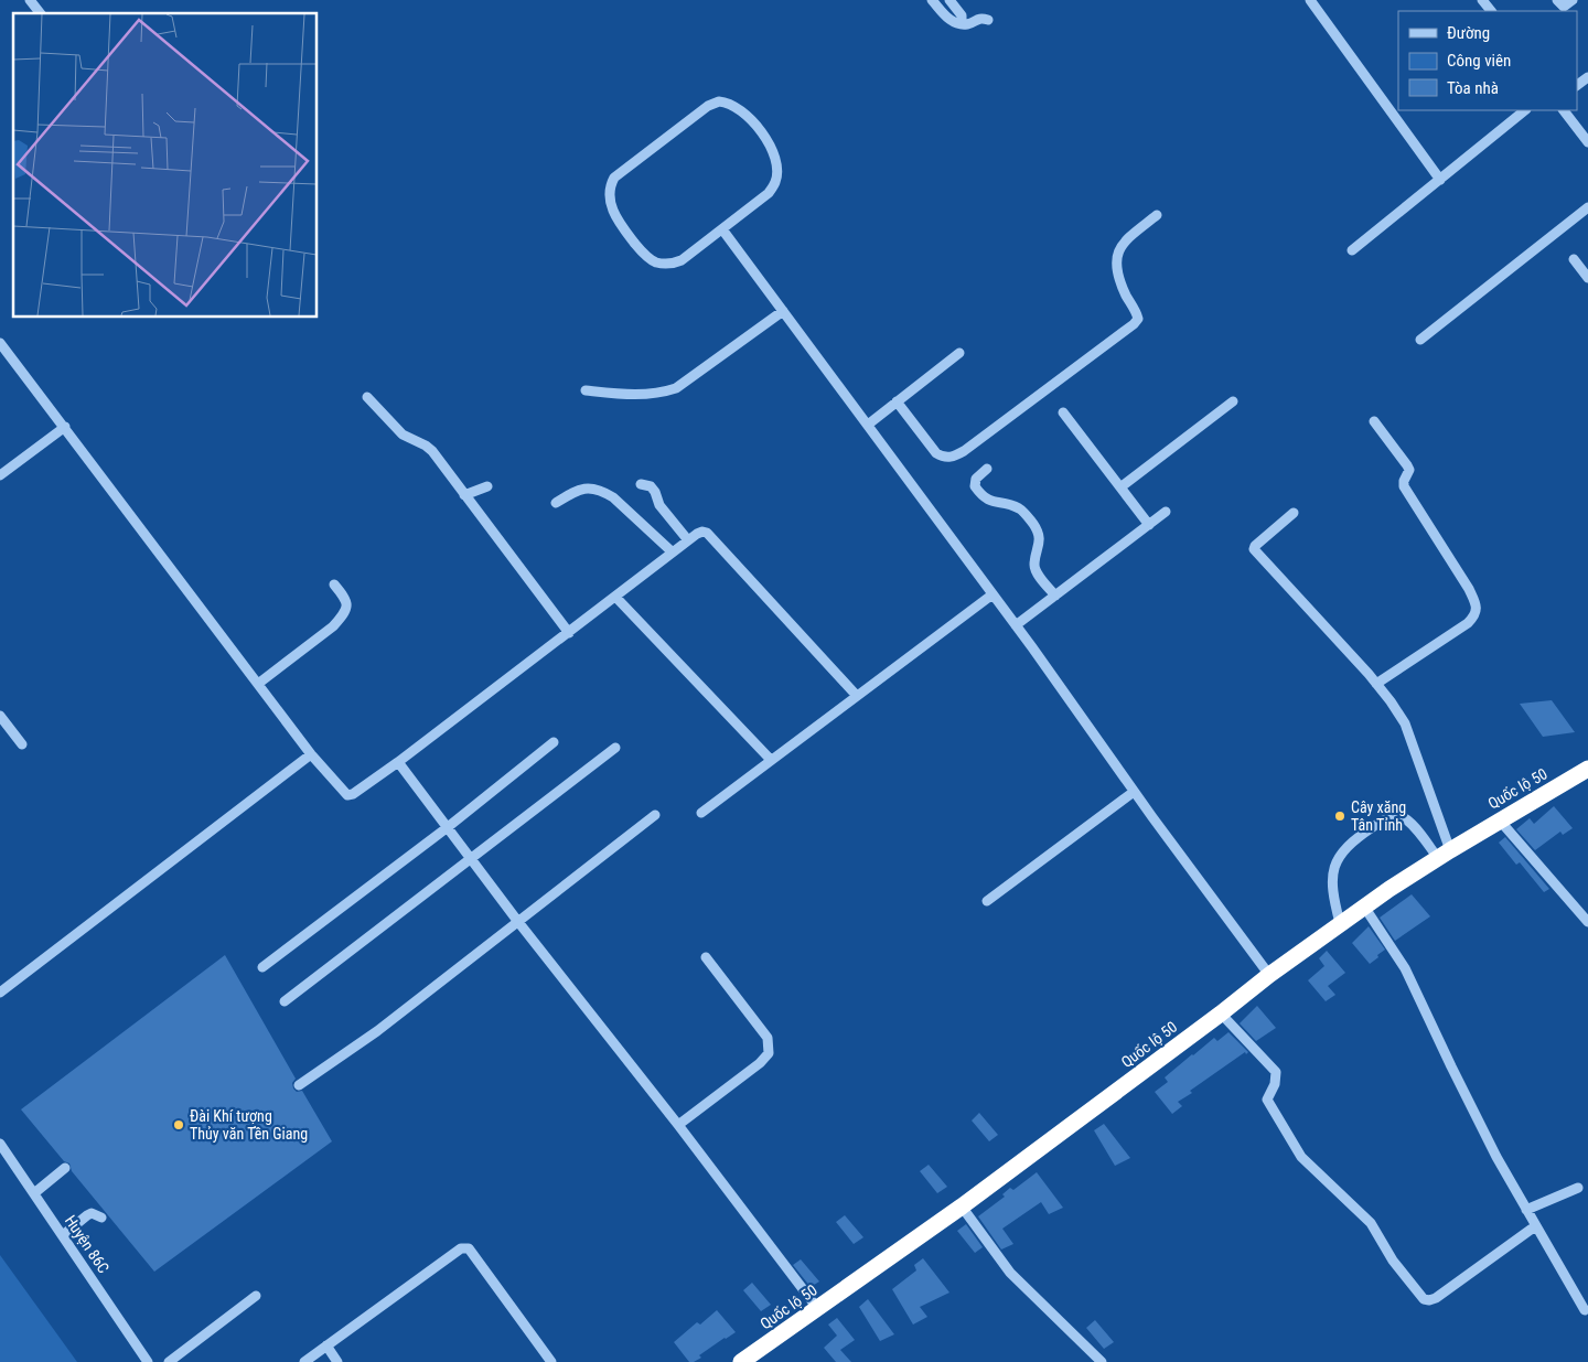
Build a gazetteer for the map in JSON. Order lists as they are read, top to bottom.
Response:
{
  "streets": {
    "highway": ["Quốc lộ 50"],
    "street": ["Huyện 86C"]
  },
  "places": ["Cây xăng Tân Tỉnh", "Đài Khí tượng Thủy văn Tền Giang"],
  "legend": ["Đường", "Công viên", "Tòa nhà"]
}
